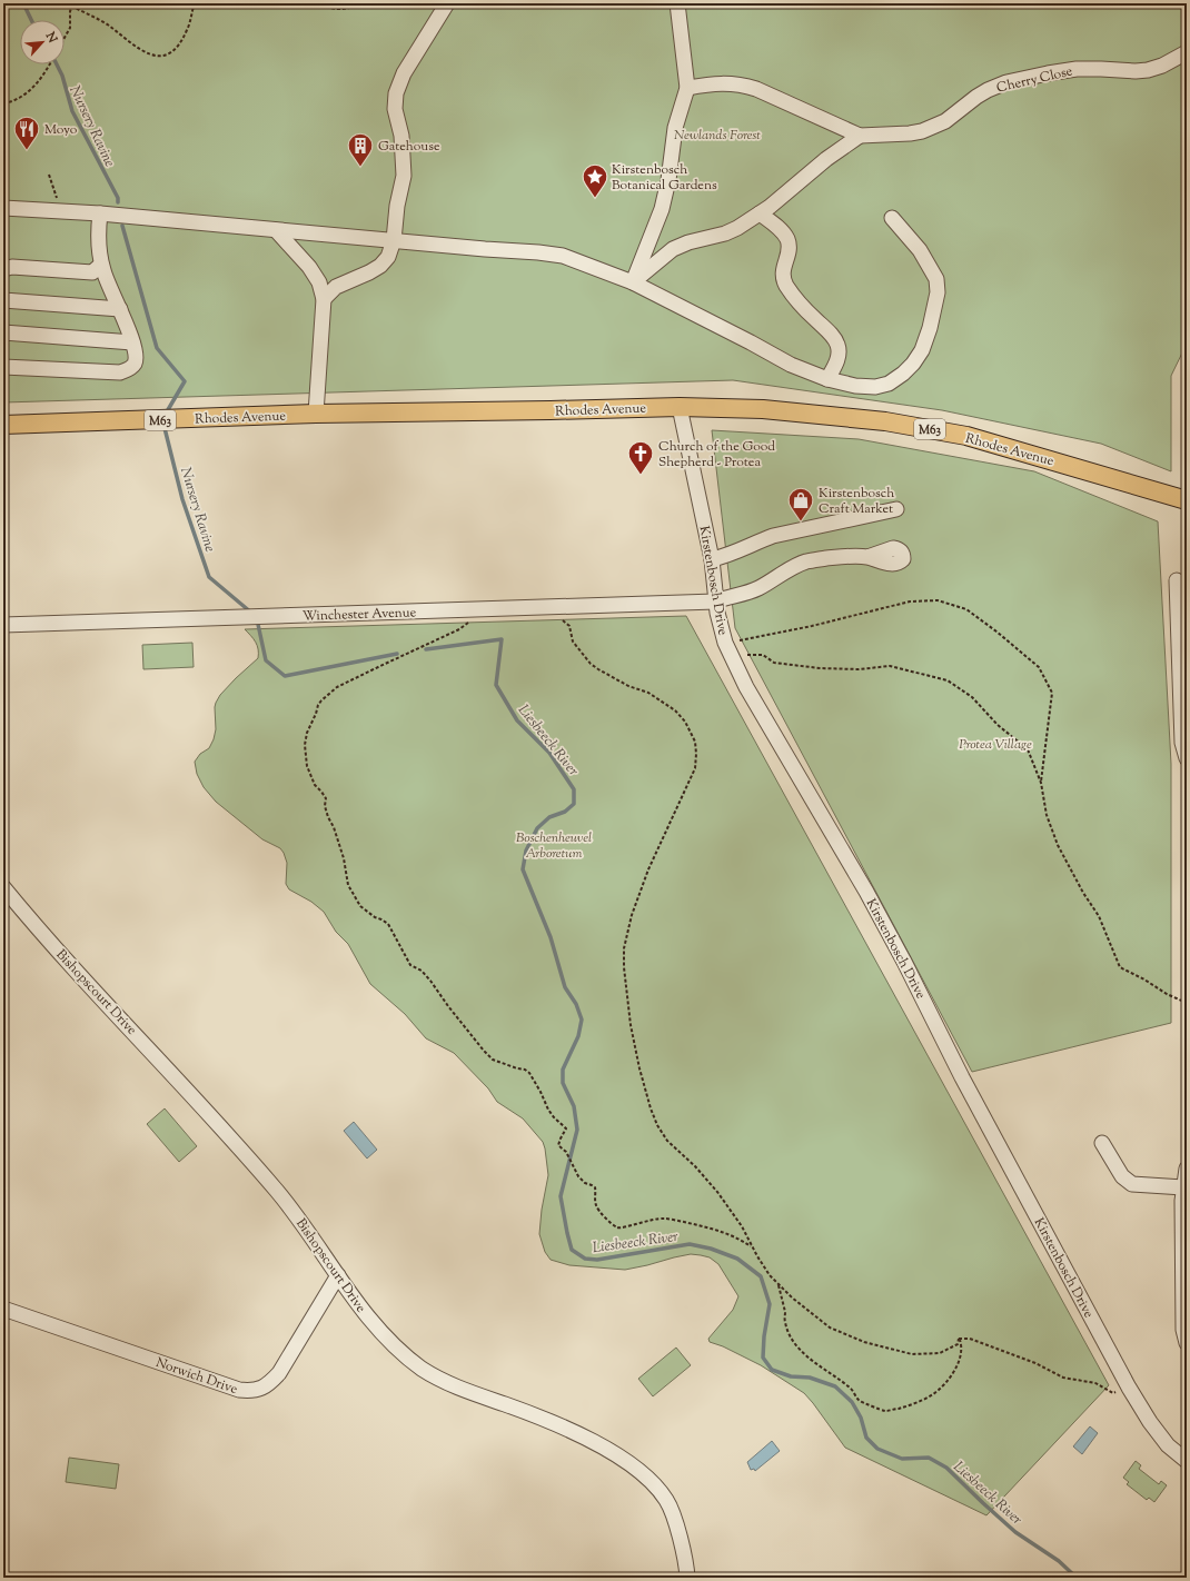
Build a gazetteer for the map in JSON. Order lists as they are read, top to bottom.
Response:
{
  "streets": {
    "main road": ["Rhodes Avenue", "M63"],
    "street": [
      "Cherry Close",
      "Kirstenbosch Drive",
      "Winchester Avenue",
      "Bishopscourt Drive",
      "Norwich Drive"
    ]
  },
  "crossings": [
    ["Rhodes Avenue", "Kirstenbosch Drive"],
    ["Kirstenbosch Drive", "Winchester Avenue"],
    ["Bishopscourt Drive", "Norwich Drive"]
  ],
  "water": ["Nursery Ravine", "Liesbeeck River"],
  "parks": ["Newlands Forest", "Protea Village", "Boschenheuvel Arboretum"],
  "places": {
    "restaurant": ["Moyo"],
    "building": ["Gatehouse"],
    "place": ["Kirstenbosch Botanical Gardens"],
    "church": ["Church of the Good Shepherd - Protea"],
    "shop": ["Kirstenbosch Craft Market"]
  },
  "north": "top right"
}
